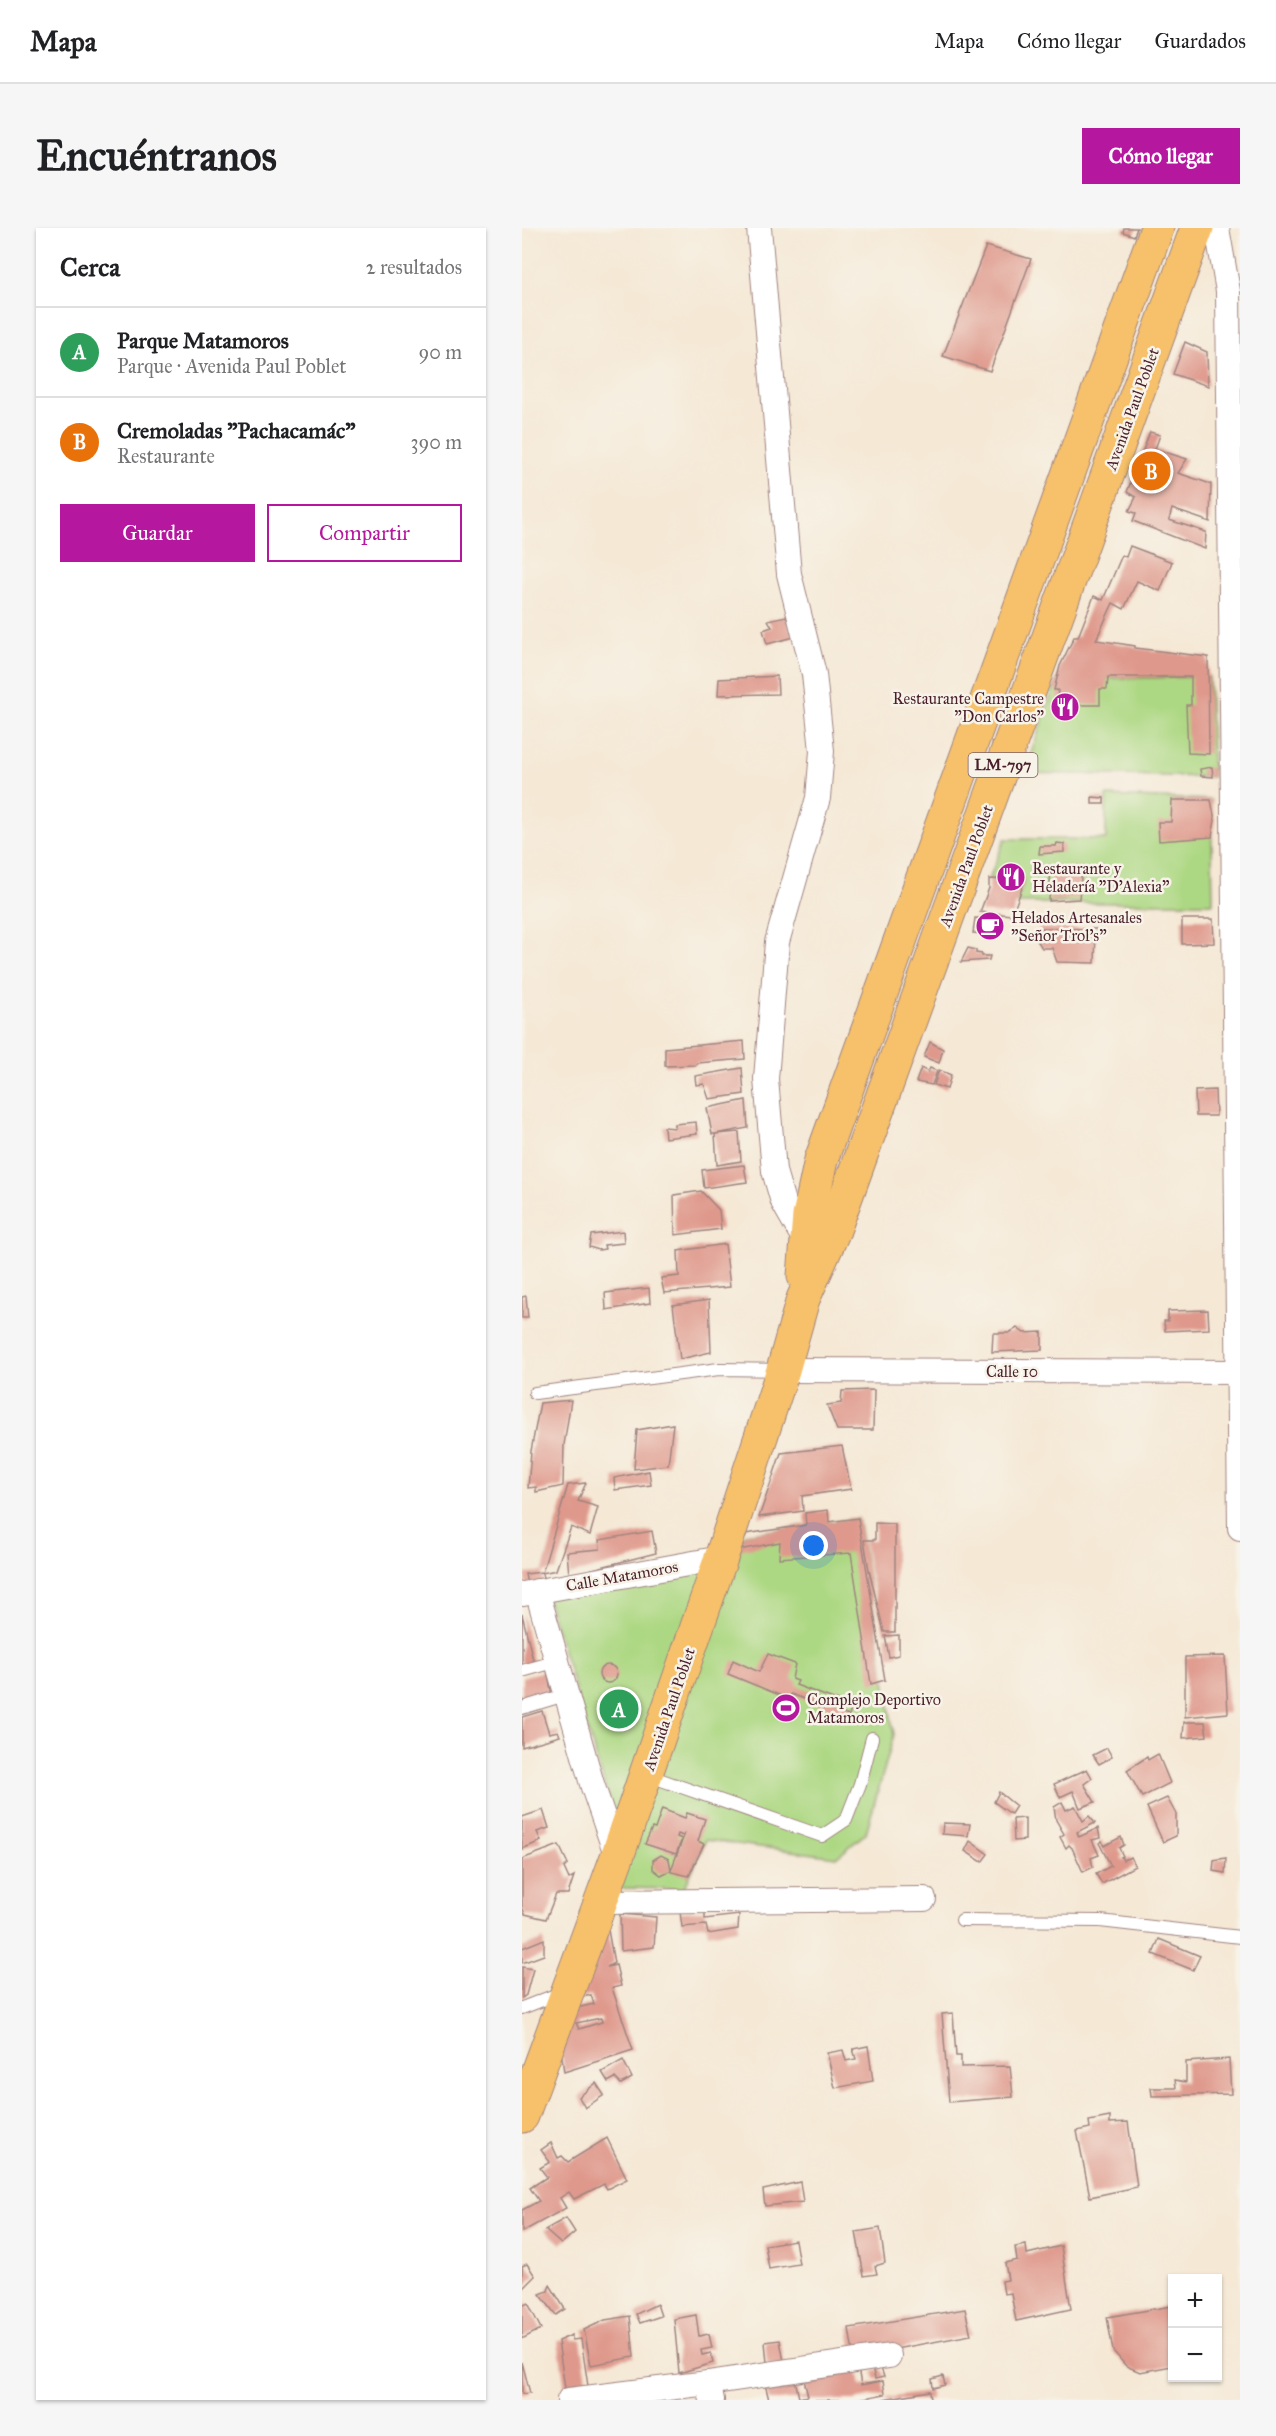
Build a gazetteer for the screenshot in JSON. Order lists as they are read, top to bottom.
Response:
{
  "streets": {
    "main road": ["Avenida Paul Poblet", "LM-797"],
    "street": ["Calle 10", "Calle Matamoros"]
  },
  "crossings": [
    ["Avenida Paul Poblet", "Calle 10"],
    ["Avenida Paul Poblet", "Calle Matamoros"]
  ],
  "places": {
    "restaurant": ["Restaurante Campestre \"Don Carlos\"", "Restaurante y Heladería \"D'Alexia\""],
    "cafe": ["Helados Artesanales \"Señor Trol's\""],
    "sports": ["Complejo Deportivo Matamoros"]
  },
  "page": {
    "header": "Mapa",
    "nav": ["Mapa", "Cómo llegar", "Guardados"],
    "buttons": [
      "Cómo llegar",
      ["Guardar", "Compartir"]
    ],
    "title": "Encuéntranos",
    "heading": ["Cerca", "2 resultados"],
    "list": [
      {
        "mark": "A",
        "name": "Parque Matamoros",
        "note": "Parque · Avenida Paul Poblet",
        "value": "90 m"
      },
      {
        "mark": "B",
        "name": "Cremoladas \"Pachacamác\"",
        "note": "Restaurante",
        "value": "390 m"
      }
    ],
    "pins": ["B", "A"],
    "map_buttons": ["+", "−"]
  }
}
